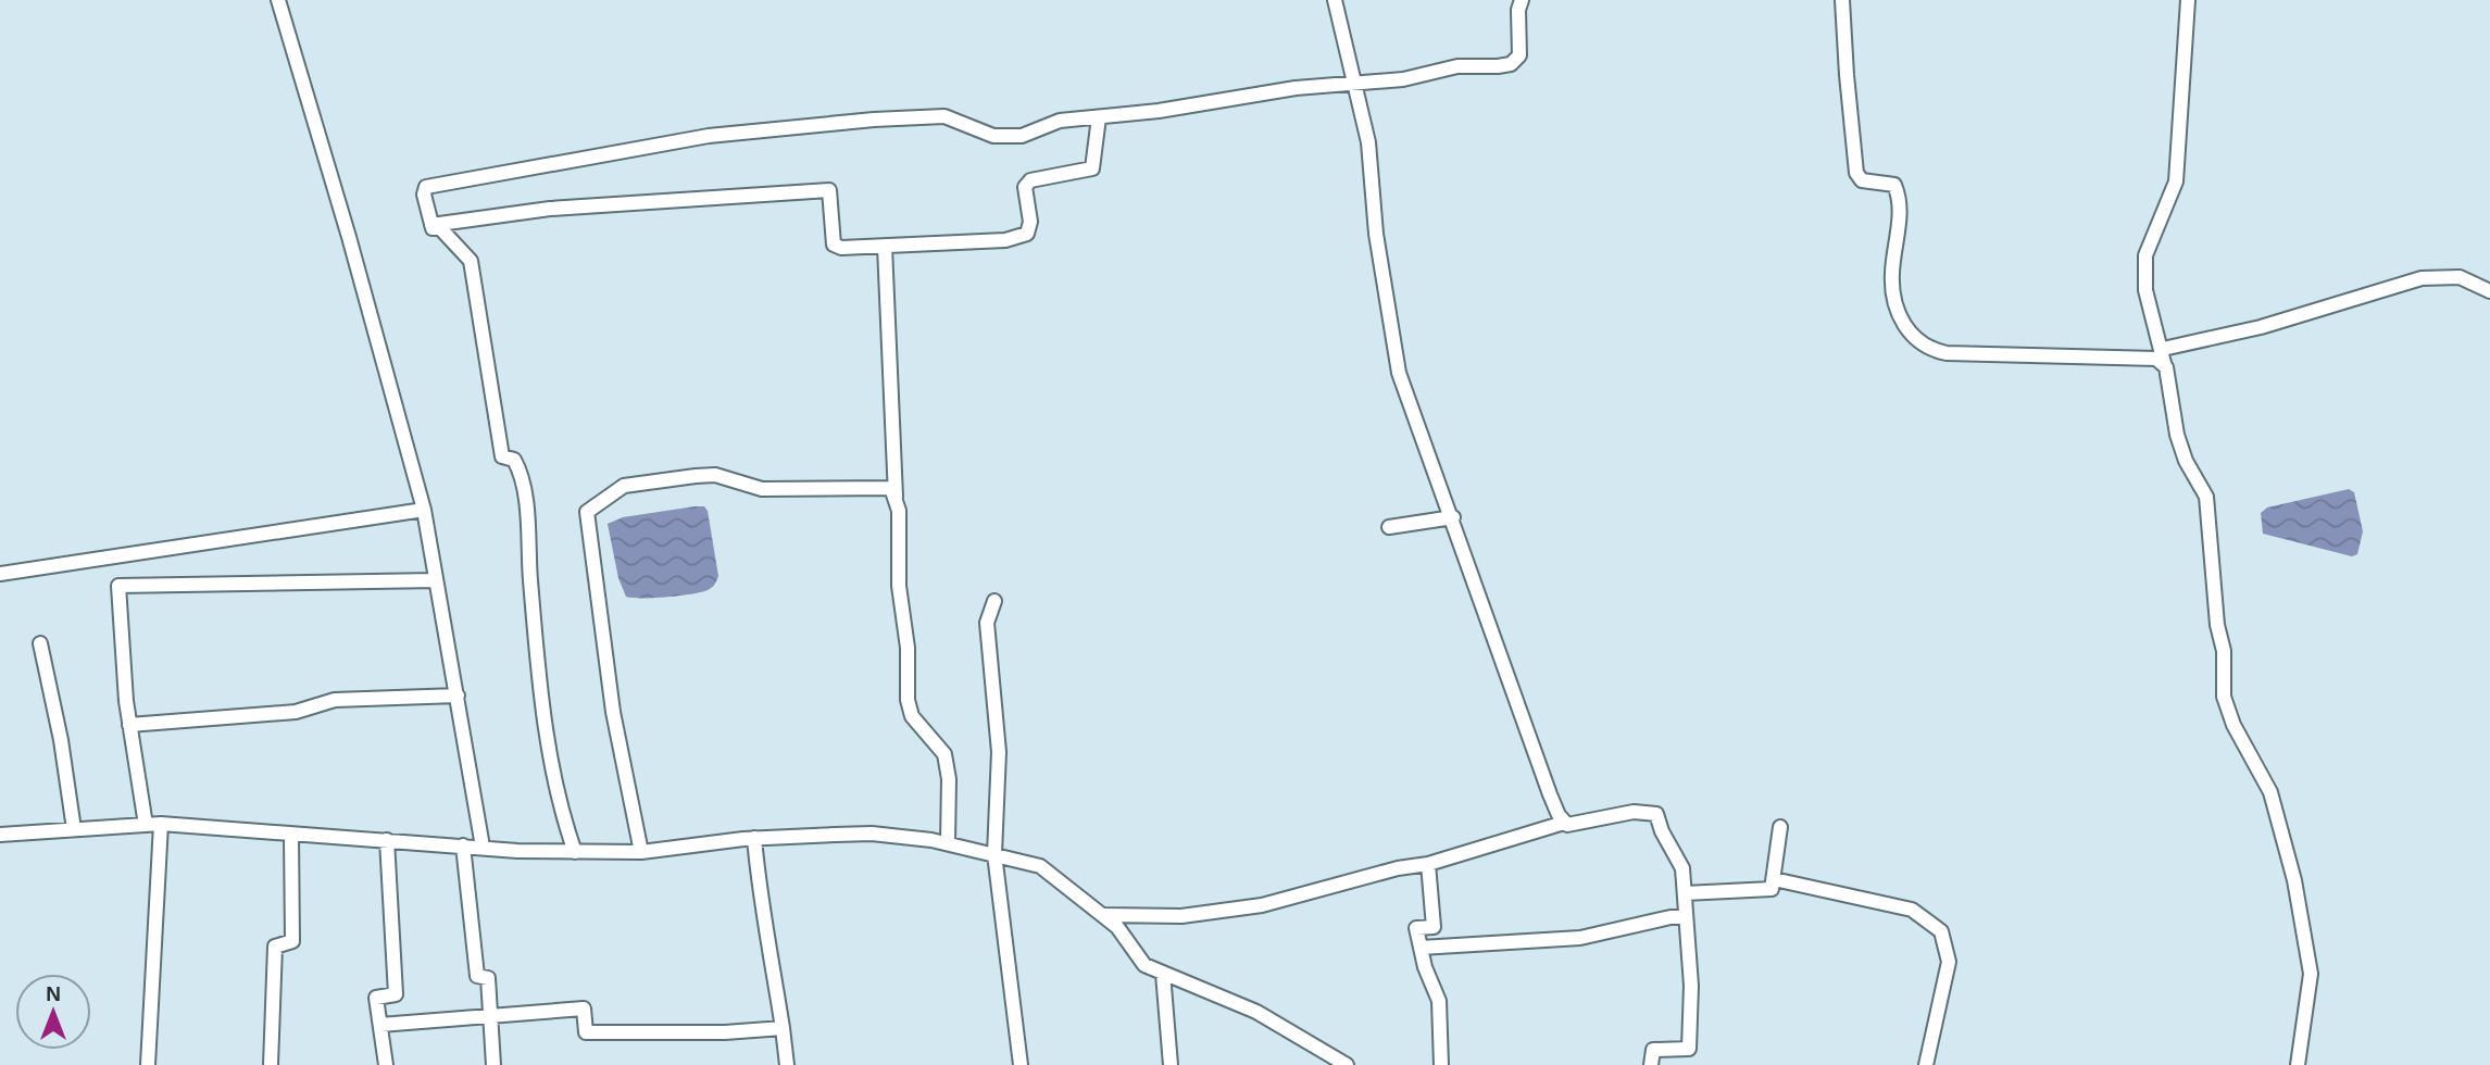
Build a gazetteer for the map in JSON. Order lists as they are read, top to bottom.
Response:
{
  "north": "top"
}
